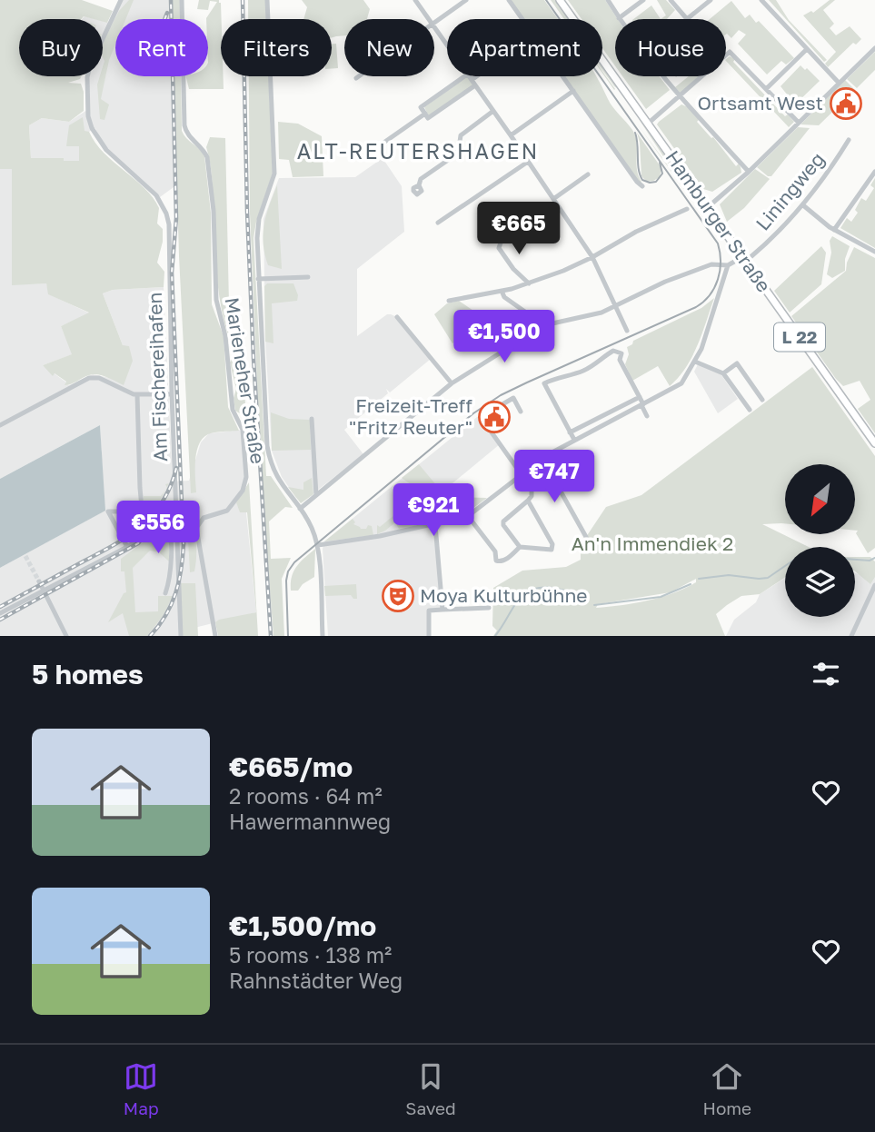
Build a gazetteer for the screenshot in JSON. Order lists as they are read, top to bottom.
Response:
{
  "streets": {
    "main road": ["Hamburger Straße", "L 22"],
    "street": ["Liningweg", "Am Fischereihafen", "Marieneher Straße"]
  },
  "crossings": [
    ["Liningweg", "Hamburger Straße"]
  ],
  "districts": ["ALT-REUTERSHAGEN"],
  "parks": ["An'n Immendiek 2"],
  "places": {
    "public building": ["Ortsamt West", "Freizeit-Treff \"Fritz Reuter\""],
    "theatre": ["Moya Kulturbühne"]
  },
  "north": "bottom left",
  "page": {
    "chip": [
      "Buy",
      "Rent",
      "Filters",
      "New",
      "Apartment",
      "House"
    ],
    "price": [
      "€665",
      "€1,500",
      "€747",
      "€921",
      "€556"
    ],
    "heading": "5 homes",
    "list": [
      {
        "name": "€665/mo",
        "note": "2 rooms · 64 m² · Hawermannweg"
      },
      {
        "name": "€1,500/mo",
        "note": "5 rooms · 138 m² · Rahnstädter Weg"
      }
    ],
    "tabs": ["Map", "Saved", "Home"]
  }
}
